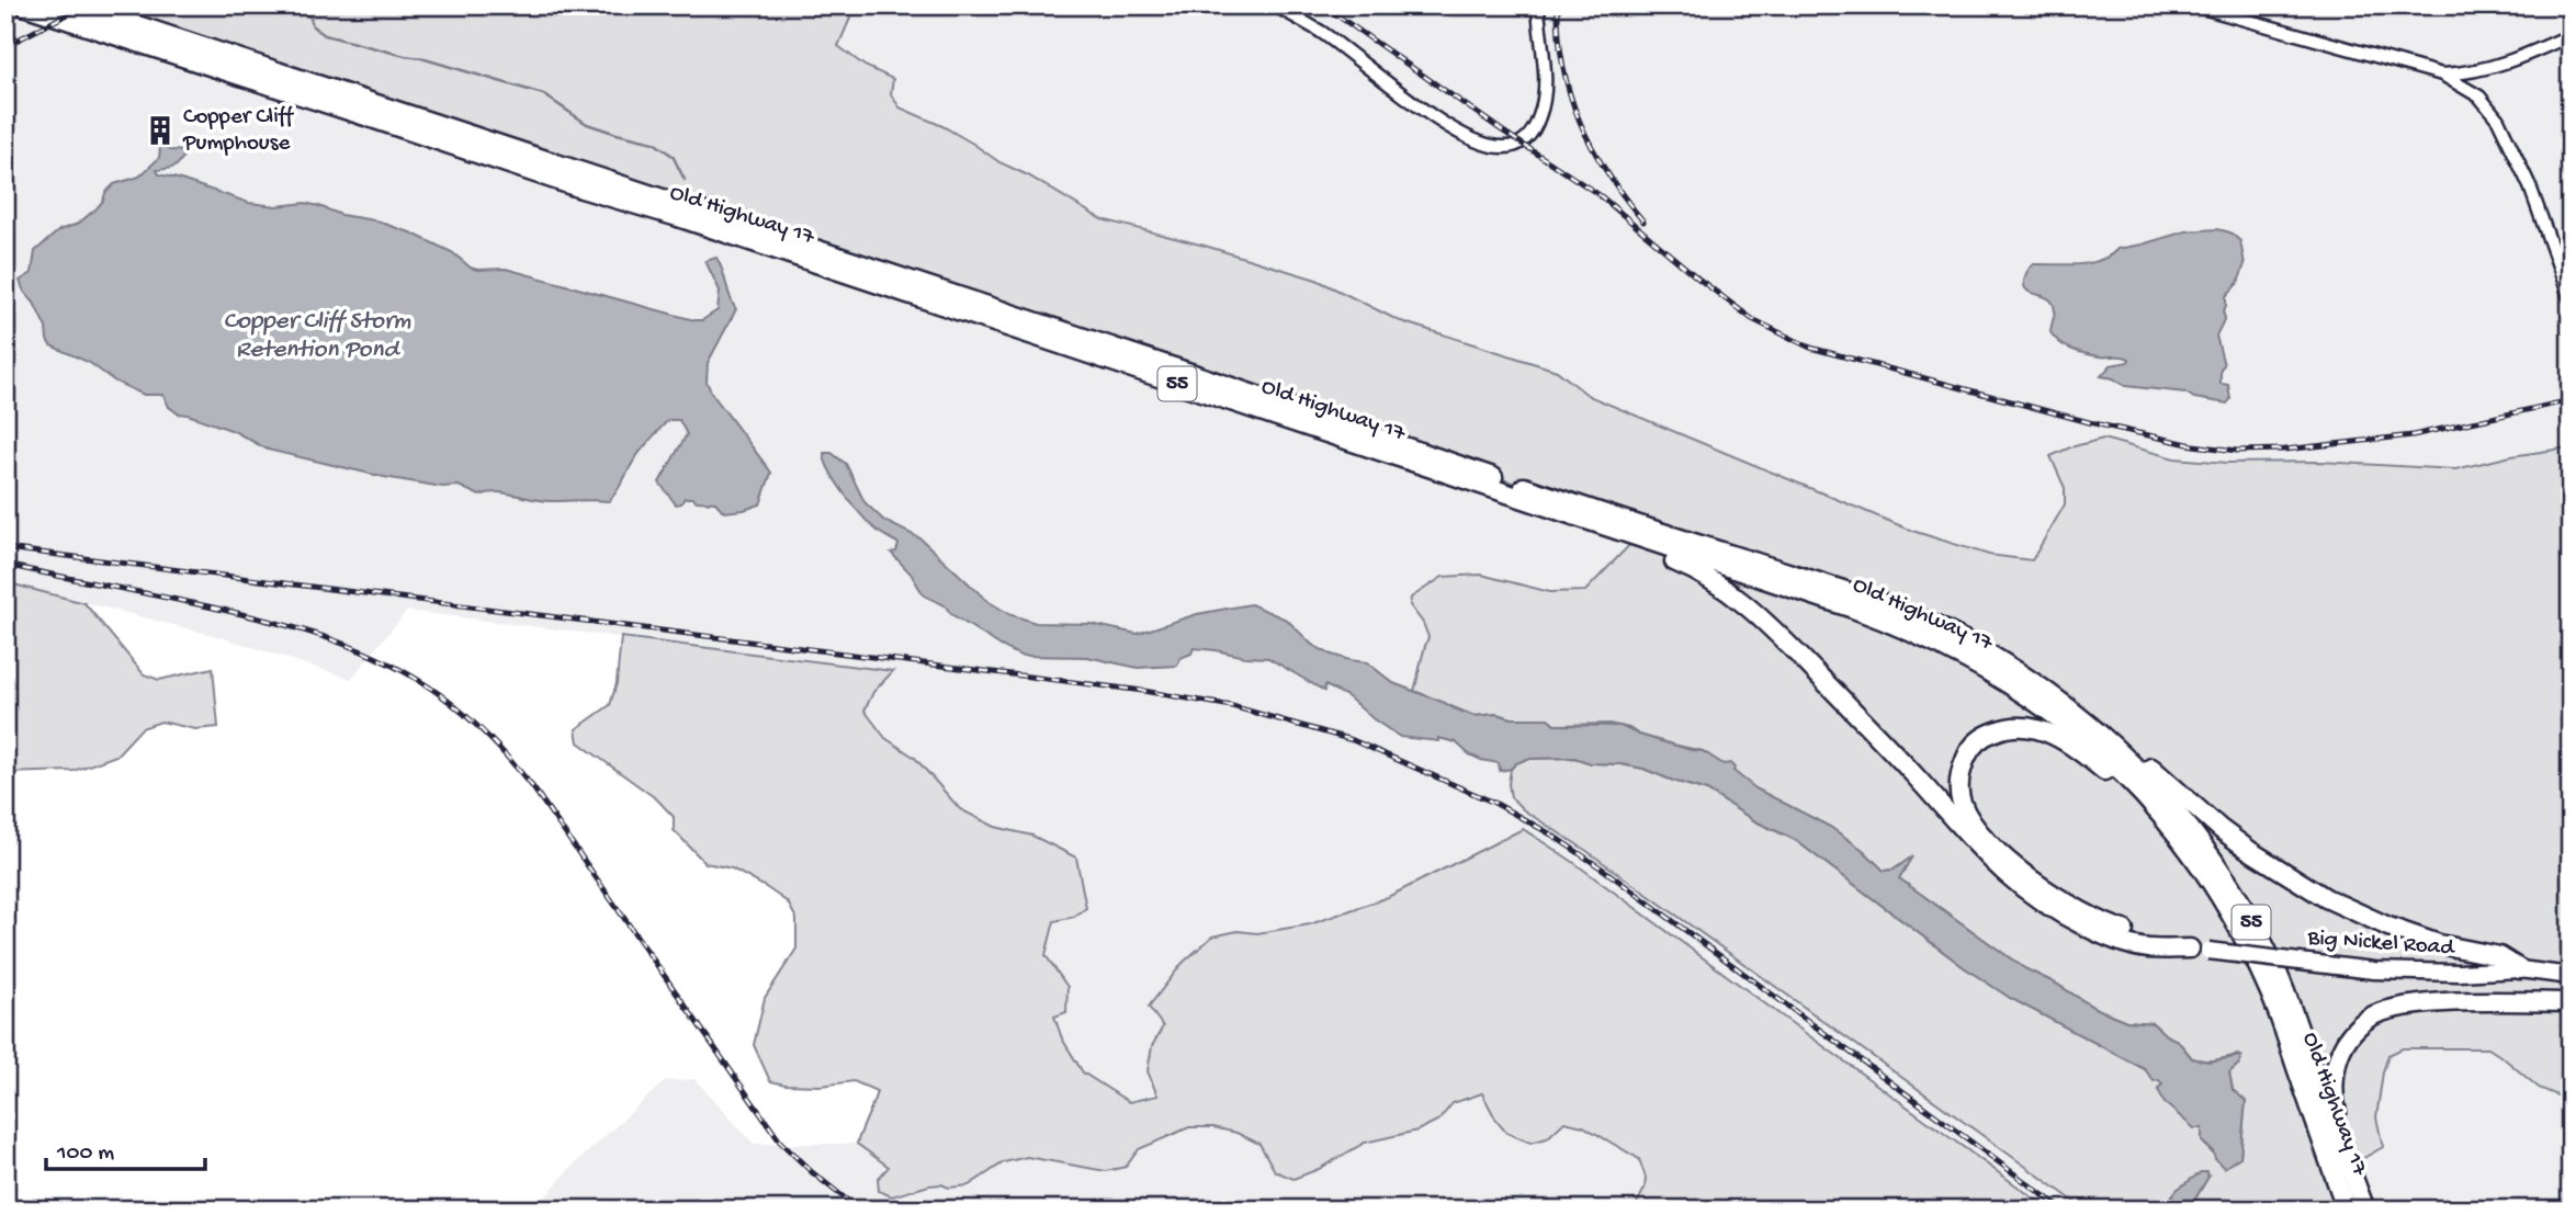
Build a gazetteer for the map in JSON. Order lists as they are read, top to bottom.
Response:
{
  "streets": {
    "main road": ["Old Highway 17", "55", "Big Nickel Road"]
  },
  "water": ["Copper Cliff Storm Retention Pond"],
  "places": {
    "building": ["Copper Cliff Pumphouse"]
  },
  "scale_bar": "100 m"
}
